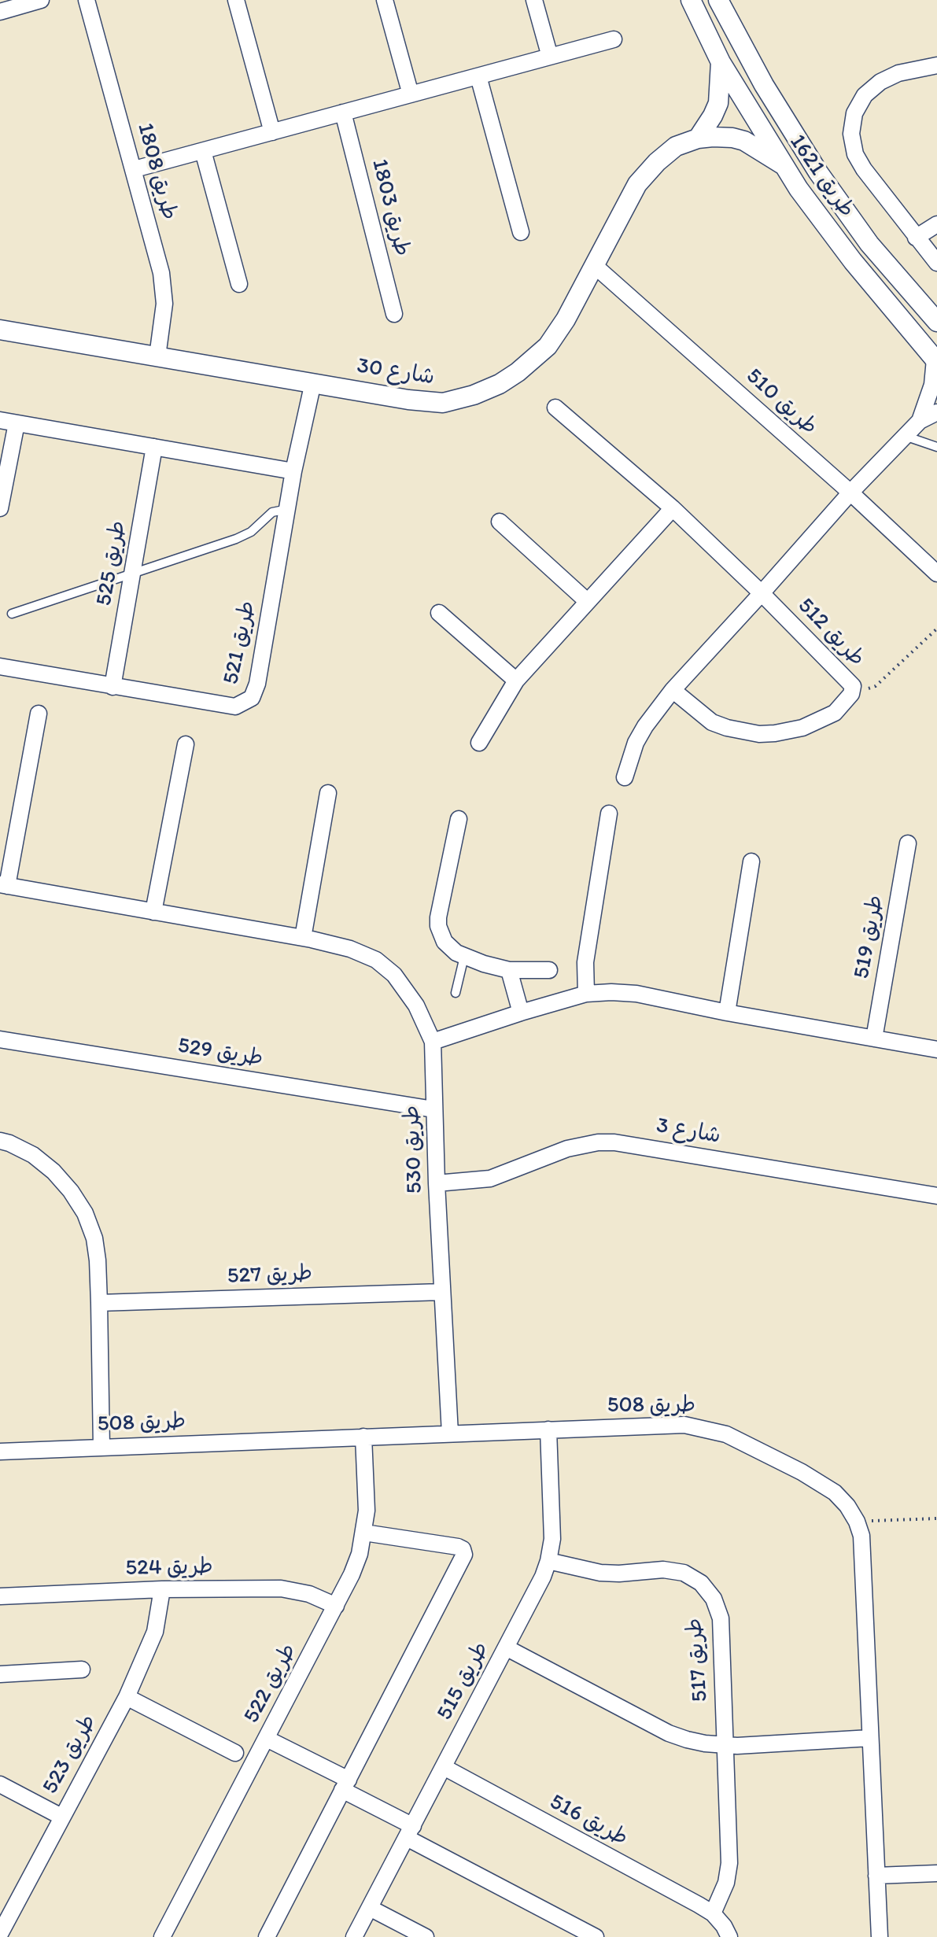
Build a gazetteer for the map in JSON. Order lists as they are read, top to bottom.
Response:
{
  "streets": {
    "street": [
      "طريق 1808",
      "طريق 1621",
      "طريق 1803",
      "شارع 30",
      "طريق 510",
      "طريق 525",
      "طريق 512",
      "طريق 521",
      "طريق 519",
      "طريق 529",
      "شارع 3",
      "طريق 530",
      "طريق 527",
      "طريق 508",
      "طريق 524",
      "طريق 517",
      "طريق 515",
      "طريق 522",
      "طريق 523",
      "طريق 516"
    ]
  },
  "crossings": [
    ["طريق 1808", "شارع 30"],
    ["طريق 1621", "شارع 30"],
    ["شارع 30", "طريق 510"],
    ["شارع 30", "طريق 521"],
    ["طريق 525", "طريق 521"],
    ["طريق 529", "طريق 530"],
    ["شارع 3", "طريق 530"],
    ["طريق 530", "طريق 527"],
    ["طريق 530", "طريق 508"],
    ["طريق 508", "طريق 515"],
    ["طريق 508", "طريق 522"],
    ["طريق 524", "طريق 522"],
    ["طريق 524", "طريق 523"],
    ["طريق 517", "طريق 515"],
    ["طريق 515", "طريق 516"]
  ]
}
